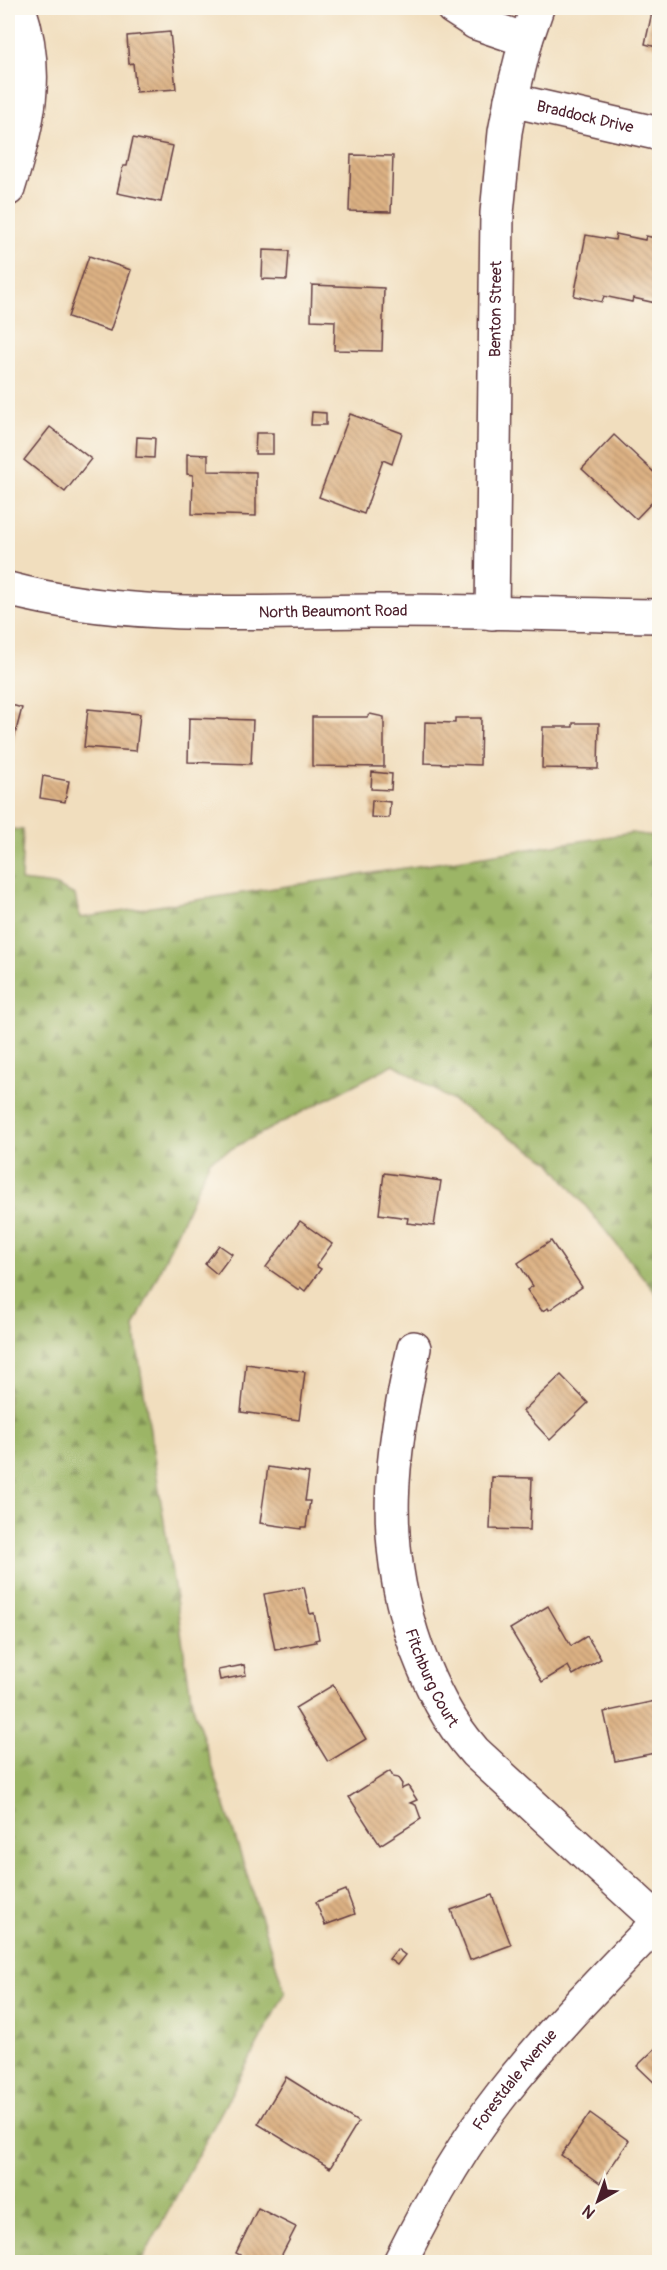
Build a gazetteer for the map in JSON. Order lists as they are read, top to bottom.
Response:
{
  "streets": {
    "street": [
      "Braddock Drive",
      "Benton Street",
      "North Beaumont Road",
      "Fitchburg Court",
      "Forestdale Avenue"
    ]
  },
  "crossings": [
    ["Braddock Drive", "Benton Street"],
    ["Benton Street", "North Beaumont Road"],
    ["Fitchburg Court", "Forestdale Avenue"]
  ],
  "north": "bottom left"
}
